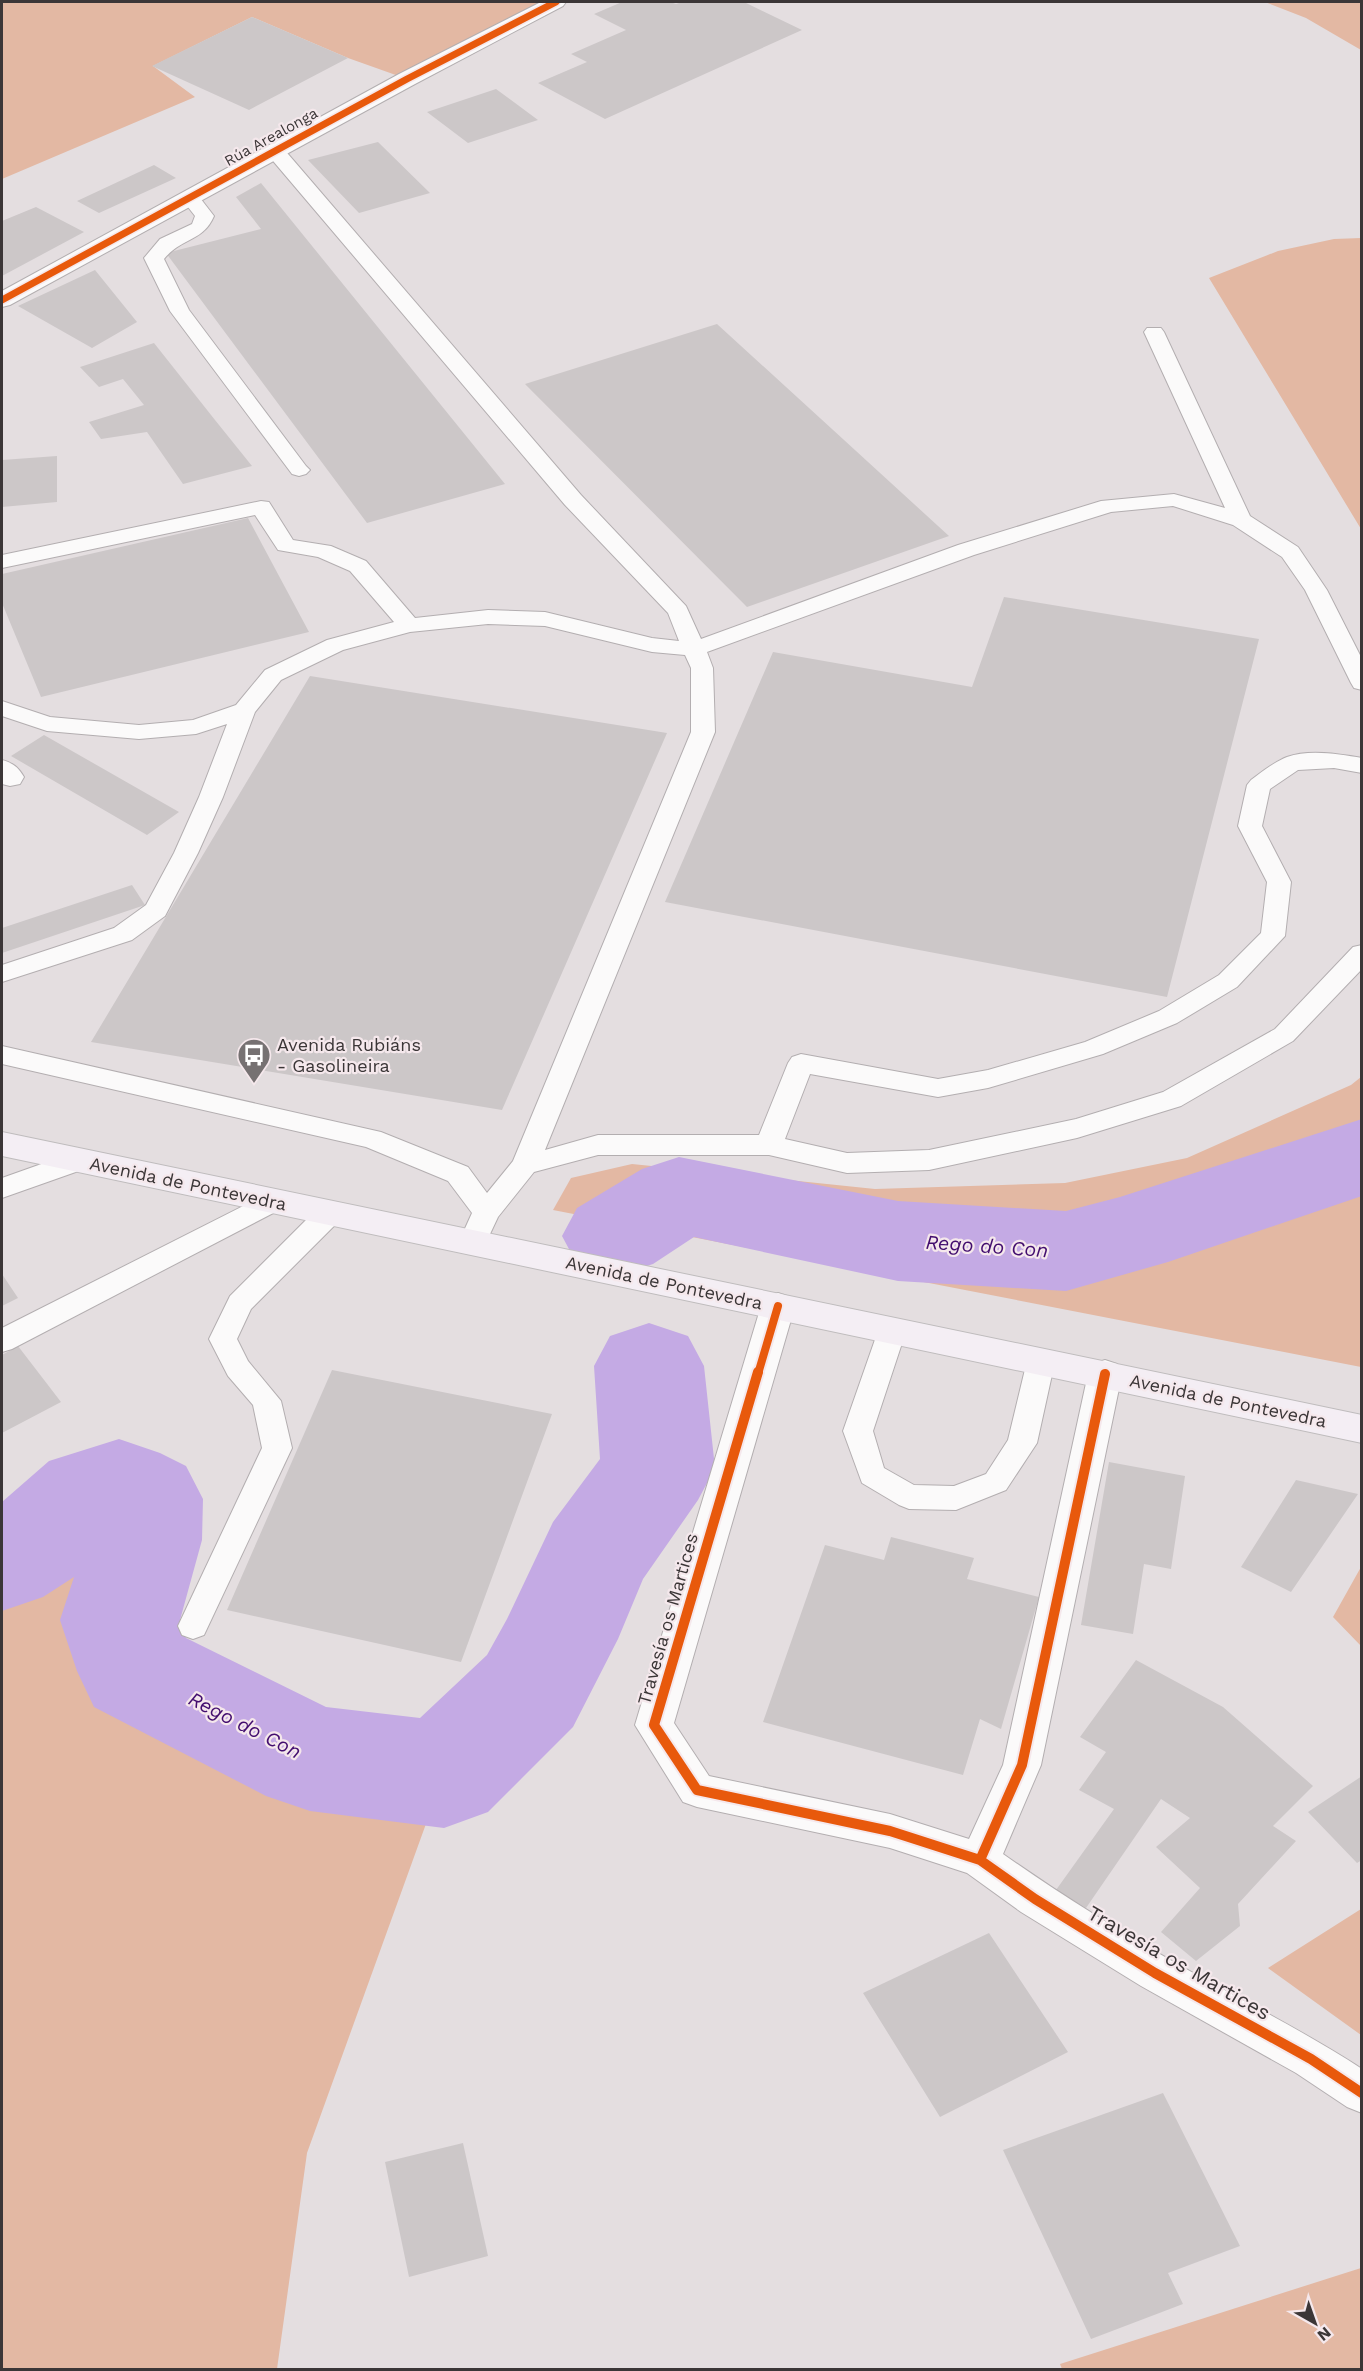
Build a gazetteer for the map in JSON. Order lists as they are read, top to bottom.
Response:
{
  "streets": {
    "main road": ["Avenida de Pontevedra"],
    "street": ["Rúa Arealonga", "Travesía os Martices"]
  },
  "crossings": [
    ["Avenida de Pontevedra", "Travesía os Martices"]
  ],
  "water": ["Rego do Con"],
  "places": {
    "bus stop": ["Avenida Rubiáns - Gasolineira"]
  },
  "north": "bottom right"
}
